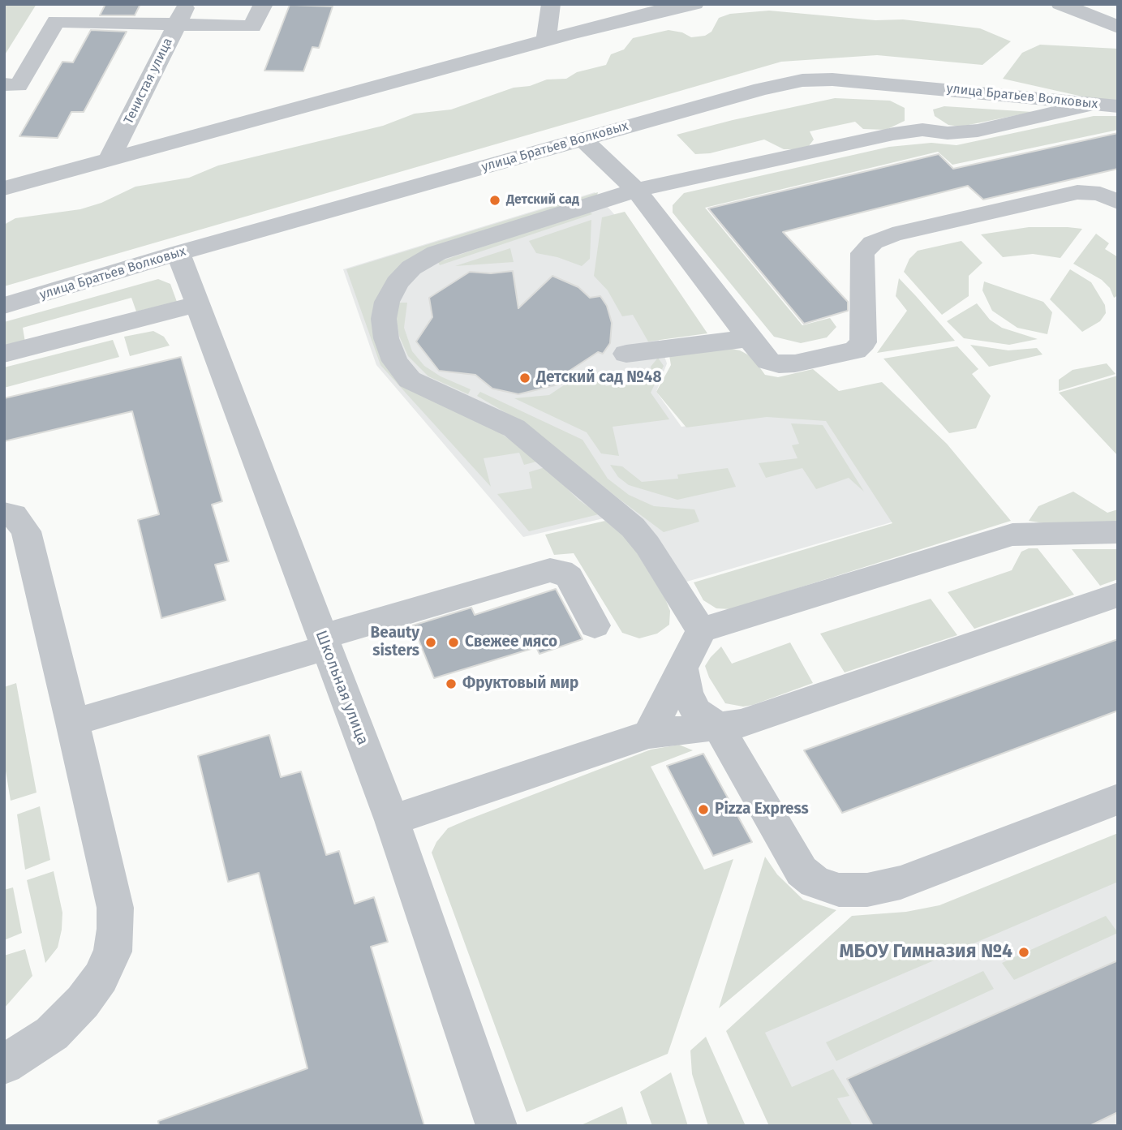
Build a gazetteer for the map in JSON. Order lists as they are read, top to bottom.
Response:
{
  "streets": {
    "street": ["Тенистая улица", "улица Братьев Волковых", "Школьная улица"]
  },
  "crossings": [
    ["улица Братьев Волковых", "Школьная улица"]
  ],
  "places": [
    "Детский сад",
    "Детский сад №48",
    "Beauty sisters",
    "Свежее мясо",
    "Фруктовый мир",
    "Pizza Express",
    "МБОУ Гимназия №4"
  ]
}
